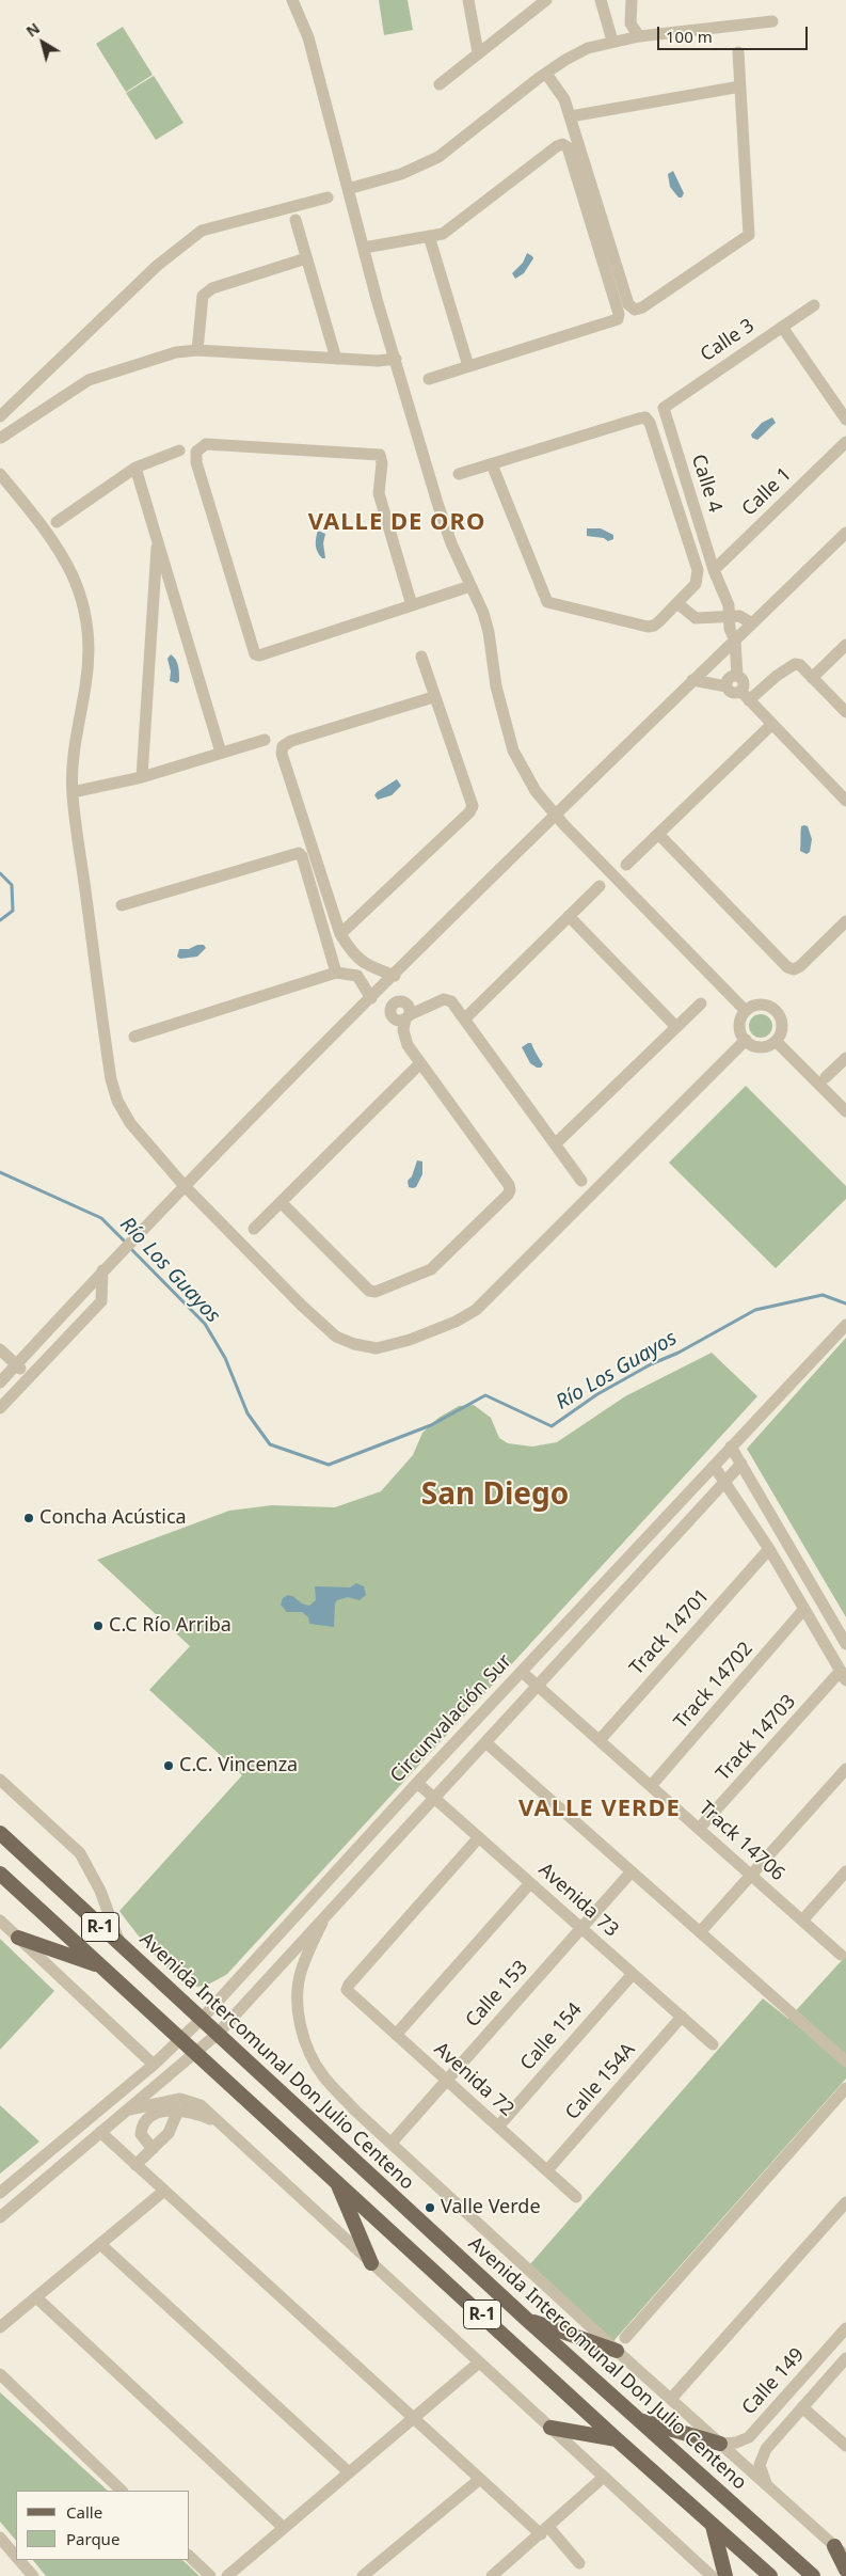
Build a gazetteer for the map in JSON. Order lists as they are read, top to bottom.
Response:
{
  "streets": {
    "main road": ["R-1", "Avenida Intercomunal Don Julio Centeno"],
    "street": [
      "Calle 3",
      "Calle 4",
      "Calle 1",
      "Track 14701",
      "Track 14702",
      "Circunvalación Sur",
      "Track 14703",
      "Track 14706",
      "Avenida 73",
      "Calle 153",
      "Calle 154",
      "Avenida 72",
      "Calle 154A",
      "Calle 149"
    ]
  },
  "crossings": [
    ["Calle 3", "Calle 4"],
    ["Calle 4", "Calle 1"],
    ["Track 14701", "Track 14706"],
    ["Track 14702", "Track 14706"],
    ["Circunvalación Sur", "Track 14706"],
    ["Circunvalación Sur", "Avenida 73"],
    ["Circunvalación Sur", "R-1"],
    ["Circunvalación Sur", "Avenida Intercomunal Don Julio Centeno"],
    ["Track 14703", "Track 14706"],
    ["Avenida 73", "Calle 153"],
    ["Avenida 73", "Calle 154"],
    ["Avenida 73", "Avenida 72"],
    ["Avenida 73", "Calle 154A"],
    ["Calle 153", "Avenida Intercomunal Don Julio Centeno"],
    ["Calle 153", "Avenida 72"],
    ["Calle 154", "Avenida 72"],
    ["Avenida Intercomunal Don Julio Centeno", "Calle 149"],
    ["Avenida 72", "Calle 154A"]
  ],
  "districts": ["VALLE DE ORO", "San Diego", "VALLE VERDE"],
  "water": ["Río Los Guayos"],
  "places": [
    "Concha Acústica",
    "C.C Río Arriba",
    "C.C. Vincenza",
    "Valle Verde"
  ],
  "legend": ["Calle", "Parque"],
  "scale_bar": "100 m",
  "north": "top left"
}
